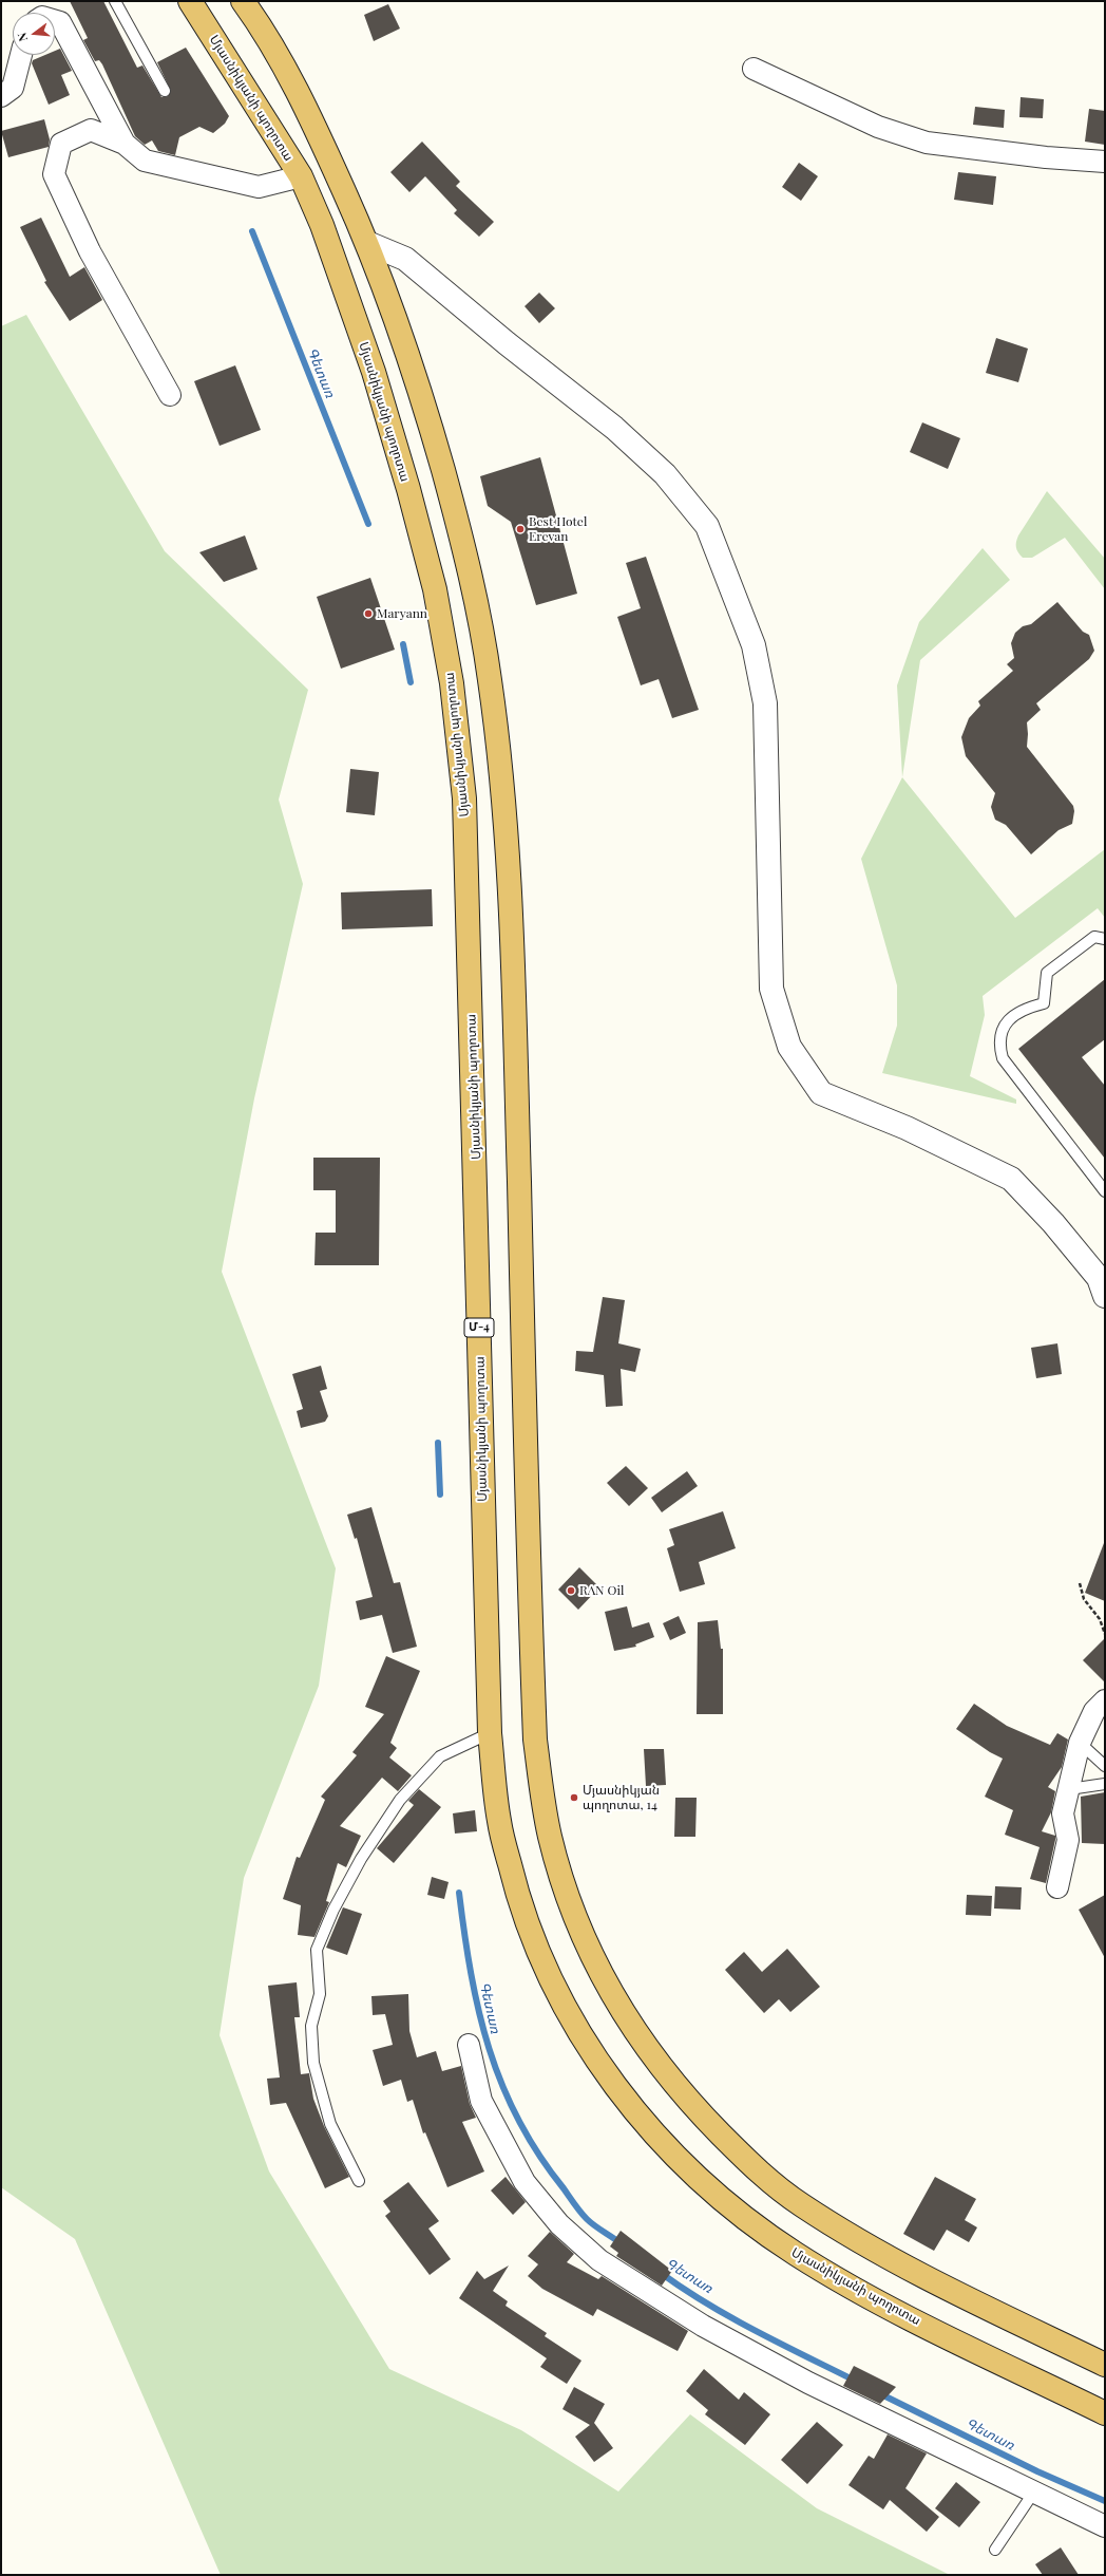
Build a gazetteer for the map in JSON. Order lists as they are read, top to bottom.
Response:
{
  "streets": {
    "highway": ["Մյասնիկյանի պողոտա", "Մ-4"]
  },
  "water": ["Գետառ"],
  "places": [
    "Best Hotel Erevan",
    "Maryann",
    "RAN Oil",
    "Մյասնիկյան պողոտա, 14"
  ],
  "north": "left"
}
